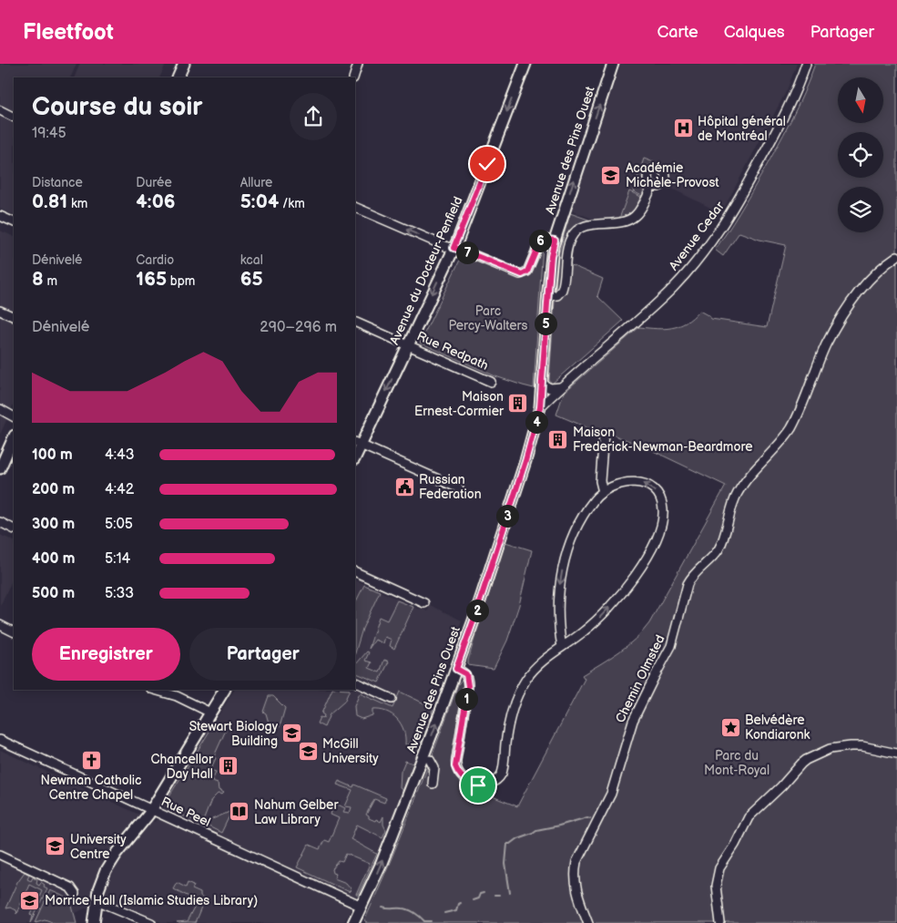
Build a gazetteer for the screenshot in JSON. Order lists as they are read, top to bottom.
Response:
{
  "streets": {
    "main road": ["Avenue des Pins Ouest", "Avenue du Docteur-Penfield"],
    "street": [
      "Avenue Cedar",
      "Rue Redpath",
      "Chemin Olmsted",
      "Rue Peel"
    ]
  },
  "crossings": [
    ["Avenue des Pins Ouest", "Avenue Cedar"],
    ["Avenue des Pins Ouest", "Rue Peel"],
    ["Avenue du Docteur-Penfield", "Rue Redpath"]
  ],
  "one_way": ["Avenue des Pins Ouest", "Avenue du Docteur-Penfield"],
  "parks": ["Parc Percy-Walters", "Parc du Mont-Royal"],
  "places": {
    "hospital": ["Hôpital général de Montréal"],
    "school or university": [
      "Académie Michèle-Provost",
      "Stewart Biology Building",
      "McGill University",
      "University Centre",
      "Morrice Hall (Islamic Studies Library)"
    ],
    "building": ["Maison Ernest-Cormier", "Maison Frederick-Newman-Beardmore", "Chancellor Day Hall"],
    "public building": ["Russian Federation"],
    "place": ["Belvédère Kondiaronk"],
    "church": ["Newman Catholic Centre Chapel"],
    "library": ["Nahum Gelber Law Library"]
  },
  "north": "bottom",
  "page": {
    "header": "Fleetfoot",
    "nav": ["Carte", "Calques", "Partager"],
    "heading": ["Course du soir", "19:45"],
    "stats": [
      ["Distance", "0.81 km"],
      ["Durée", "4:06"],
      ["Allure", "5:04 /km"],
      ["Dénivelé", "8 m"],
      ["Cardio", "165 bpm"],
      ["kcal", "65"]
    ],
    "pins": [
      "6",
      "7",
      "5",
      "4",
      "3",
      "2",
      "1"
    ],
    "chart": ["Dénivelé", "290–296 m"],
    "list": [
      {
        "name": "100 m",
        "note": "4:43"
      },
      {
        "name": "200 m",
        "note": "4:42"
      },
      {
        "name": "300 m",
        "note": "5:05"
      },
      {
        "name": "400 m",
        "note": "5:14"
      },
      {
        "name": "500 m",
        "note": "5:33"
      }
    ],
    "buttons": ["Enregistrer", "Partager"]
  }
}
